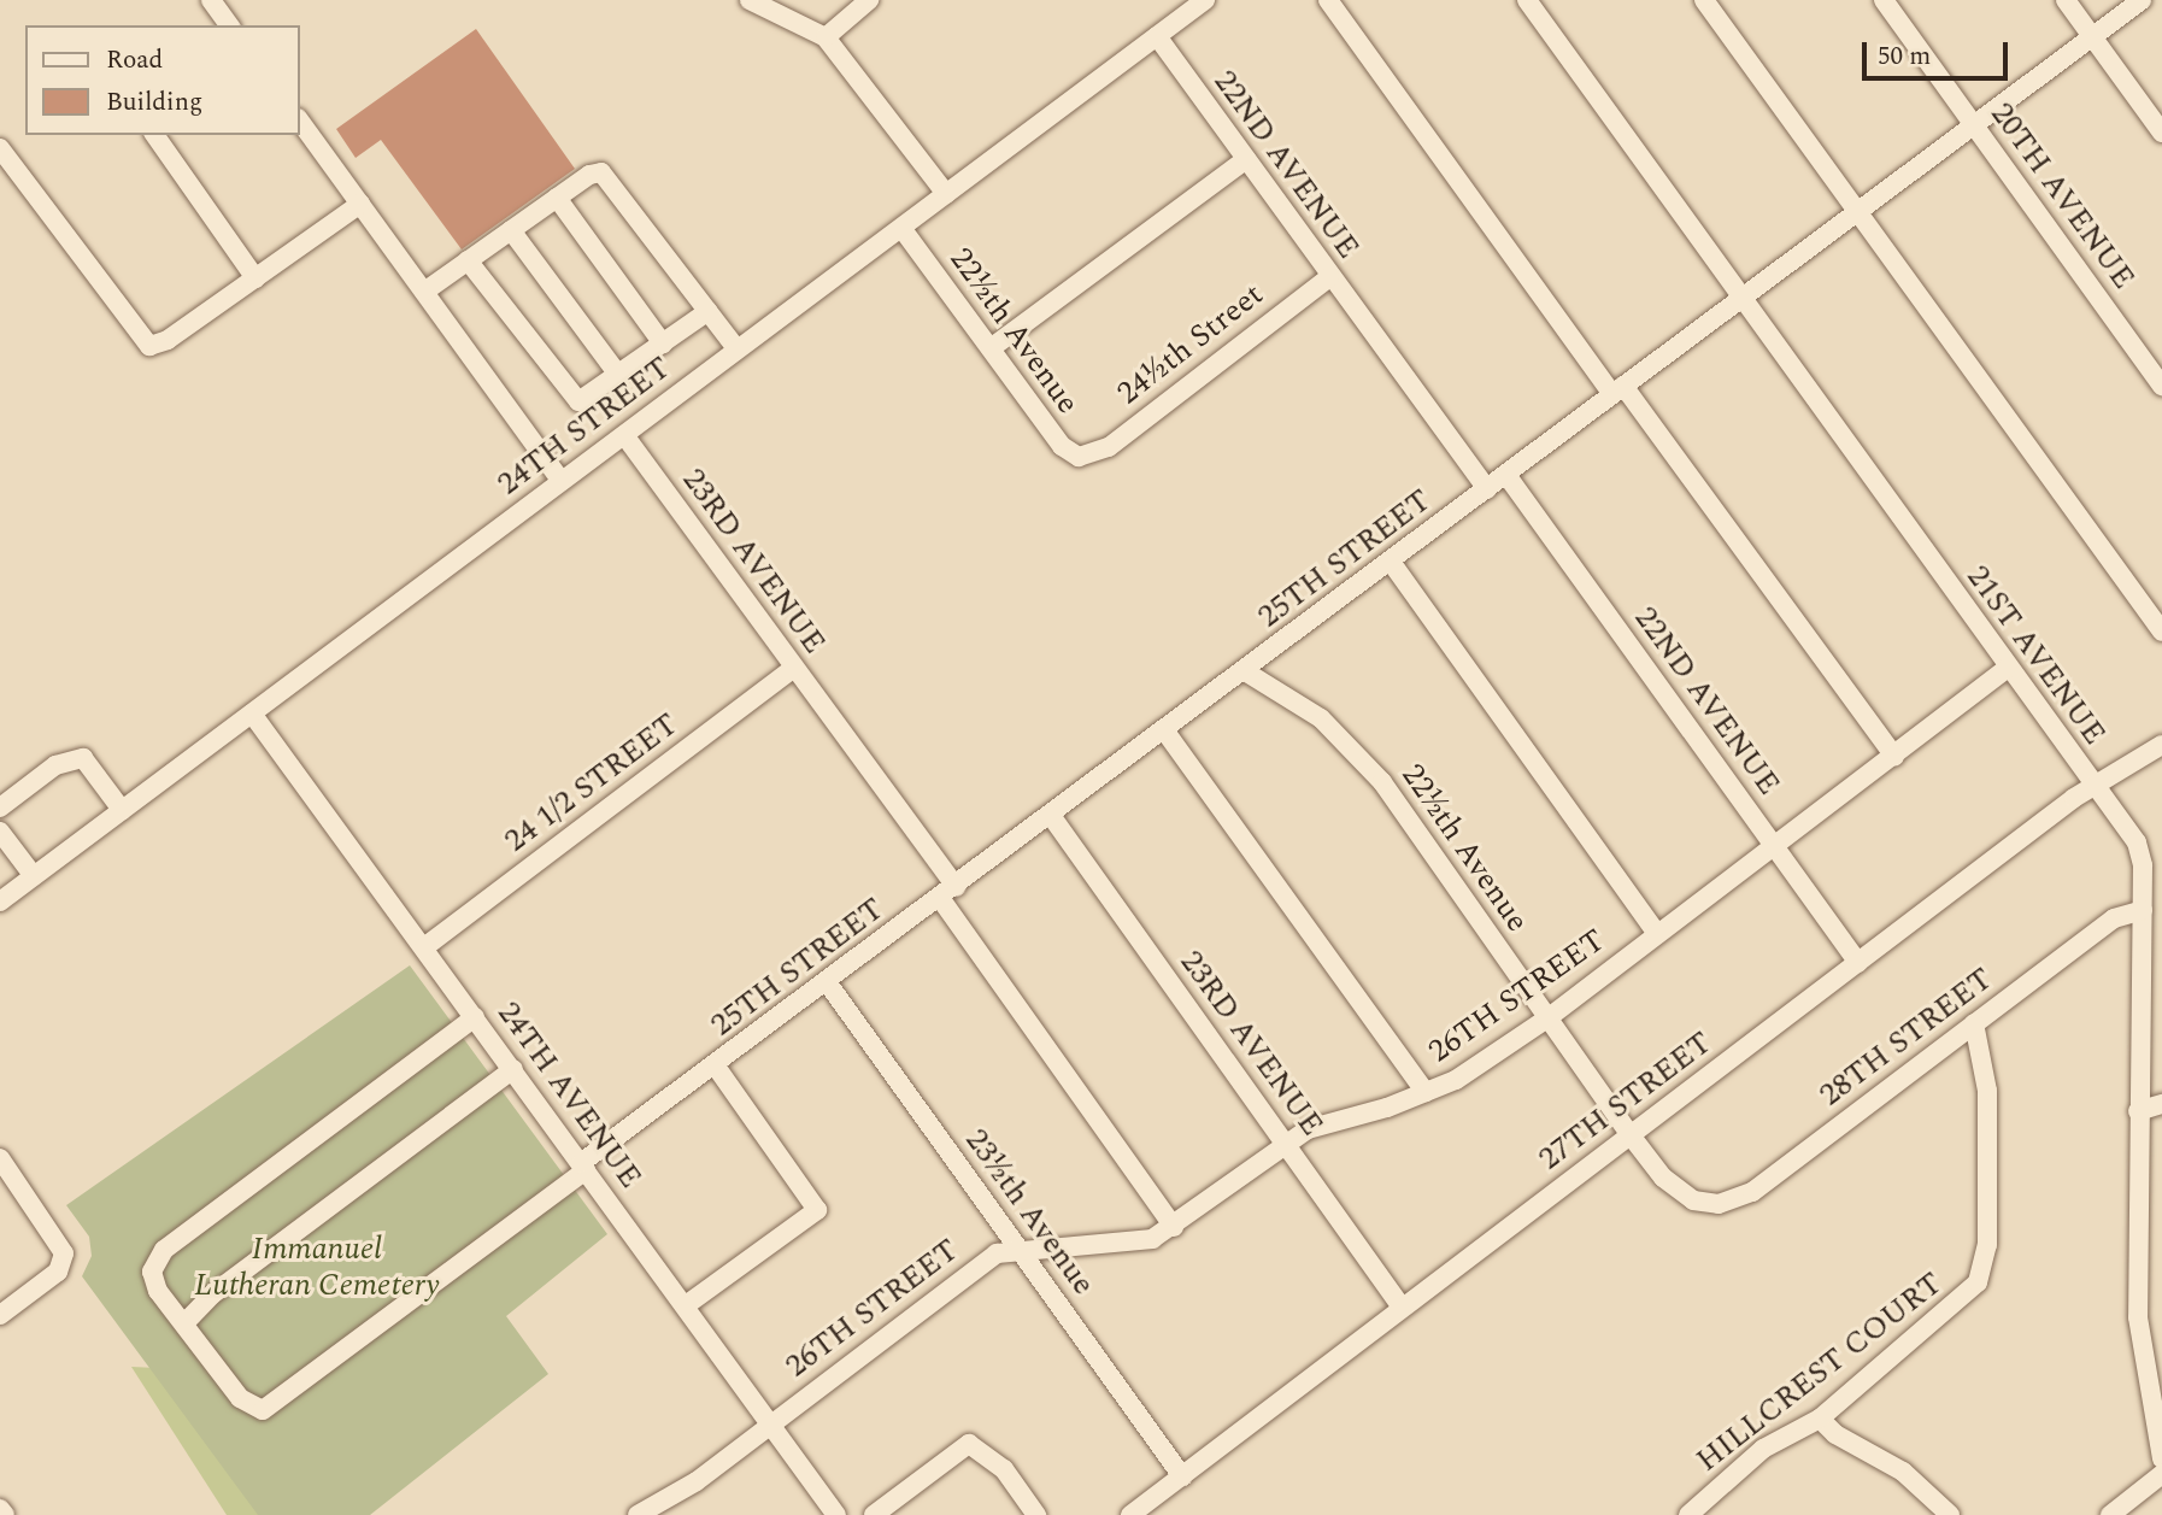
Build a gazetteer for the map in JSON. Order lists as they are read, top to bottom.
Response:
{
  "streets": {
    "street": [
      "22ND AVENUE",
      "20TH AVENUE",
      "22½th Avenue",
      "24½th Street",
      "24TH STREET",
      "25TH STREET",
      "23RD AVENUE",
      "21ST AVENUE",
      "24 1/2 STREET",
      "26TH STREET",
      "28TH STREET",
      "24TH AVENUE",
      "27TH STREET",
      "23½th Avenue",
      "HILLCREST COURT"
    ]
  },
  "crossings": [
    ["22ND AVENUE", "24½th Street"],
    ["22ND AVENUE", "24TH STREET"],
    ["22ND AVENUE", "25TH STREET"],
    ["22ND AVENUE", "26TH STREET"],
    ["22ND AVENUE", "27TH STREET"],
    ["20TH AVENUE", "25TH STREET"],
    ["22½th Avenue", "24½th Street"],
    ["22½th Avenue", "24TH STREET"],
    ["22½th Avenue", "25TH STREET"],
    ["22½th Avenue", "26TH STREET"],
    ["22½th Avenue", "28TH STREET"],
    ["22½th Avenue", "27TH STREET"],
    ["24TH STREET", "23RD AVENUE"],
    ["24TH STREET", "24TH AVENUE"],
    ["25TH STREET", "23RD AVENUE"],
    ["25TH STREET", "21ST AVENUE"],
    ["25TH STREET", "24TH AVENUE"],
    ["25TH STREET", "23½th Avenue"],
    ["23RD AVENUE", "24 1/2 STREET"],
    ["23RD AVENUE", "26TH STREET"],
    ["23RD AVENUE", "27TH STREET"],
    ["21ST AVENUE", "26TH STREET"],
    ["21ST AVENUE", "28TH STREET"],
    ["21ST AVENUE", "27TH STREET"],
    ["24 1/2 STREET", "24TH AVENUE"],
    ["26TH STREET", "24TH AVENUE"],
    ["26TH STREET", "23½th Avenue"],
    ["28TH STREET", "HILLCREST COURT"],
    ["27TH STREET", "23½th Avenue"]
  ],
  "parks": ["Immanuel Lutheran Cemetery"],
  "legend": ["Road", "Building"],
  "scale_bar": "50 m"
}
